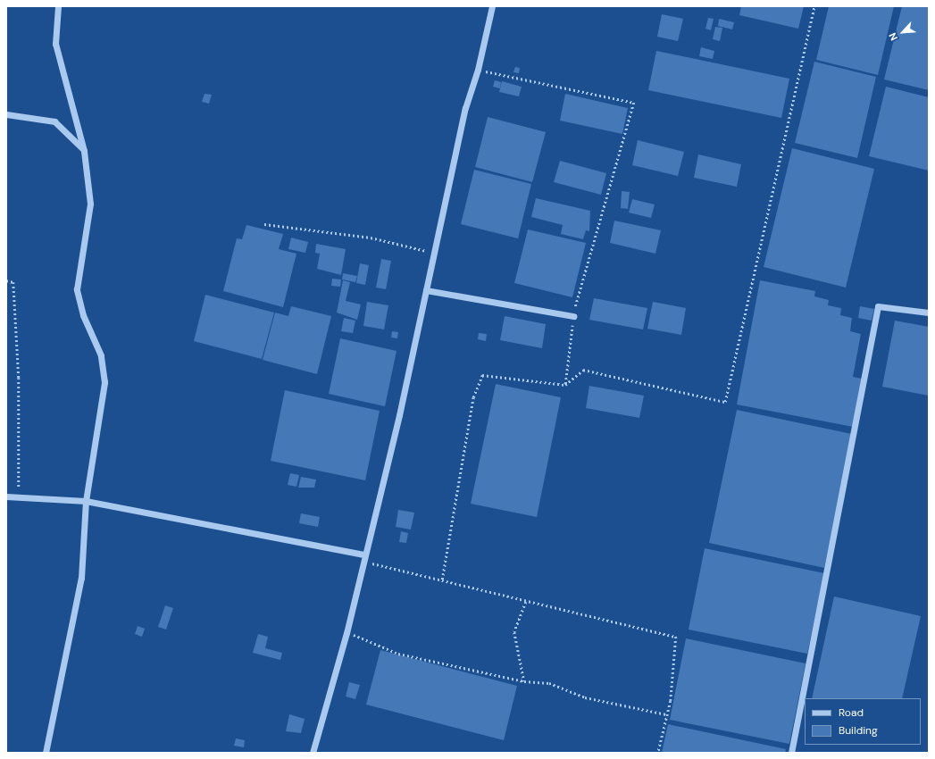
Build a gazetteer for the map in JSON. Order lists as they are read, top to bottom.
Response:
{
  "legend": ["Road", "Building"],
  "north": "bottom left"
}
